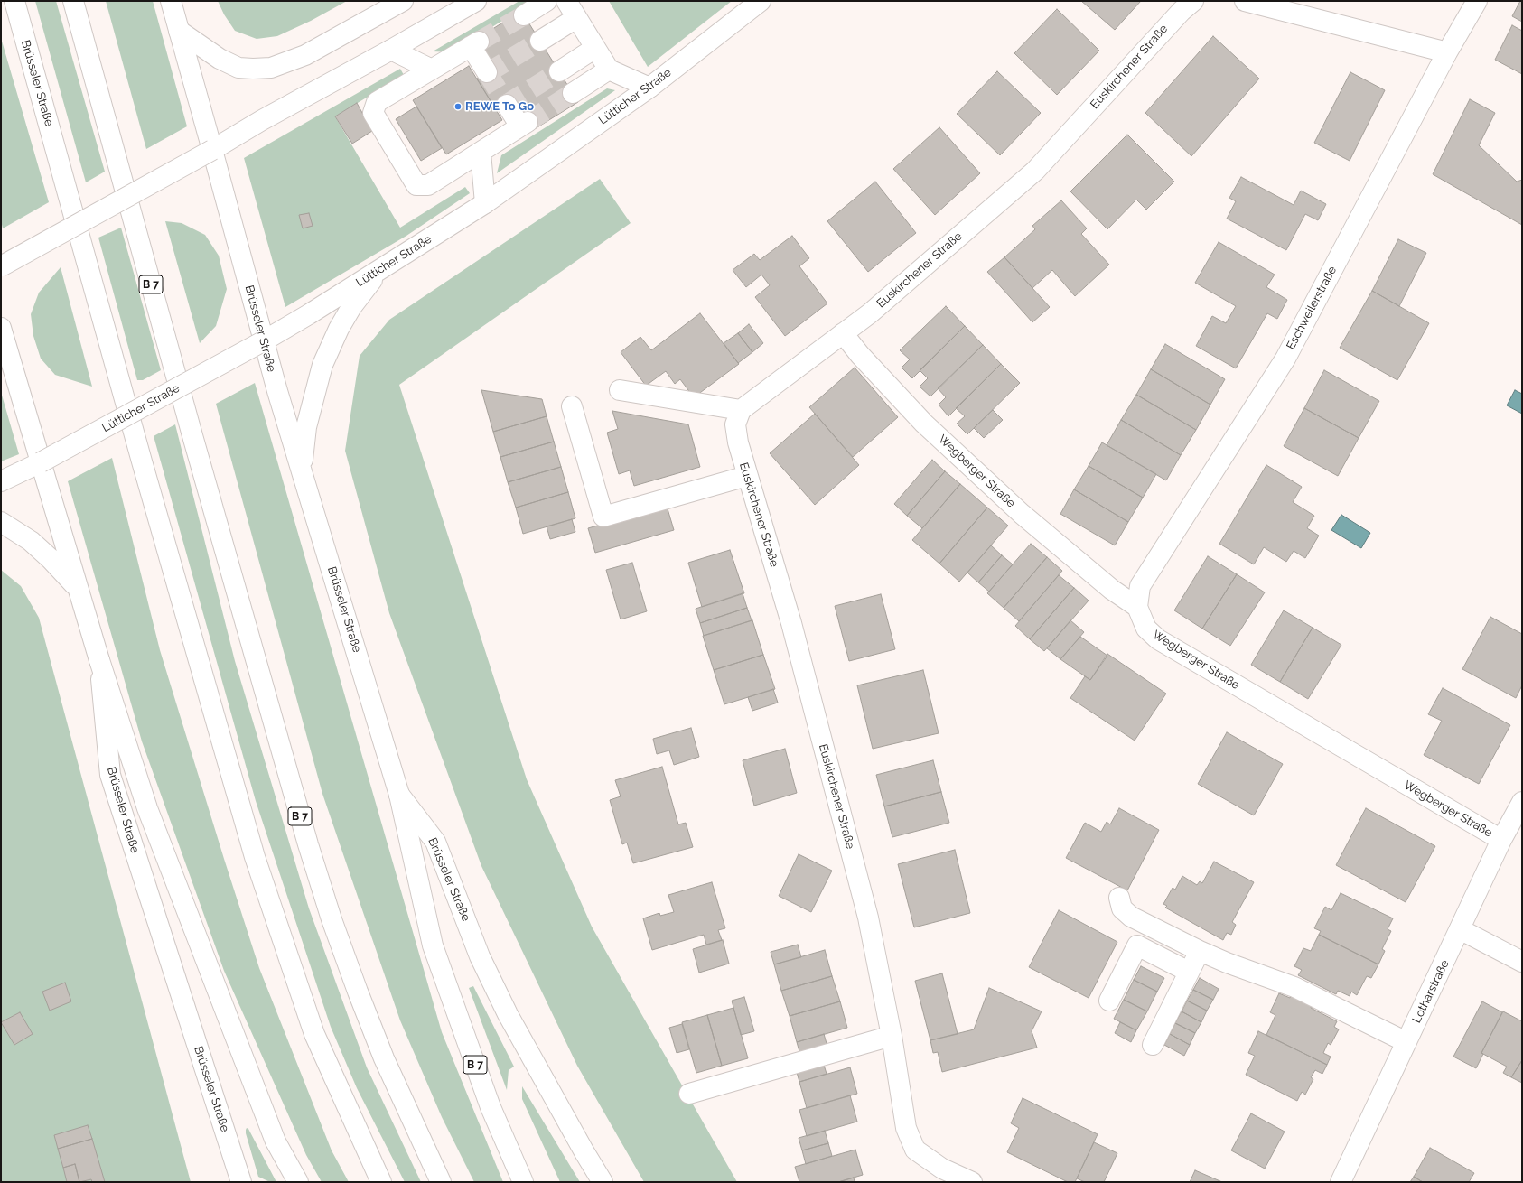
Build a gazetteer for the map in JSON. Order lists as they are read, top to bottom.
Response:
{
  "streets": {
    "main road": [
      "Euskirchener Straße",
      "Brüsseler Straße",
      "Lütticher Straße",
      "B 7",
      "Eschweilerstraße",
      "Wegberger Straße",
      "Lotharstraße"
    ]
  },
  "crossings": [
    ["Euskirchener Straße", "Wegberger Straße"],
    ["Brüsseler Straße", "Lütticher Straße"],
    ["Brüsseler Straße", "B 7"],
    ["Eschweilerstraße", "Wegberger Straße"],
    ["Wegberger Straße", "Lotharstraße"]
  ],
  "places": ["REWE To Go"]
}
